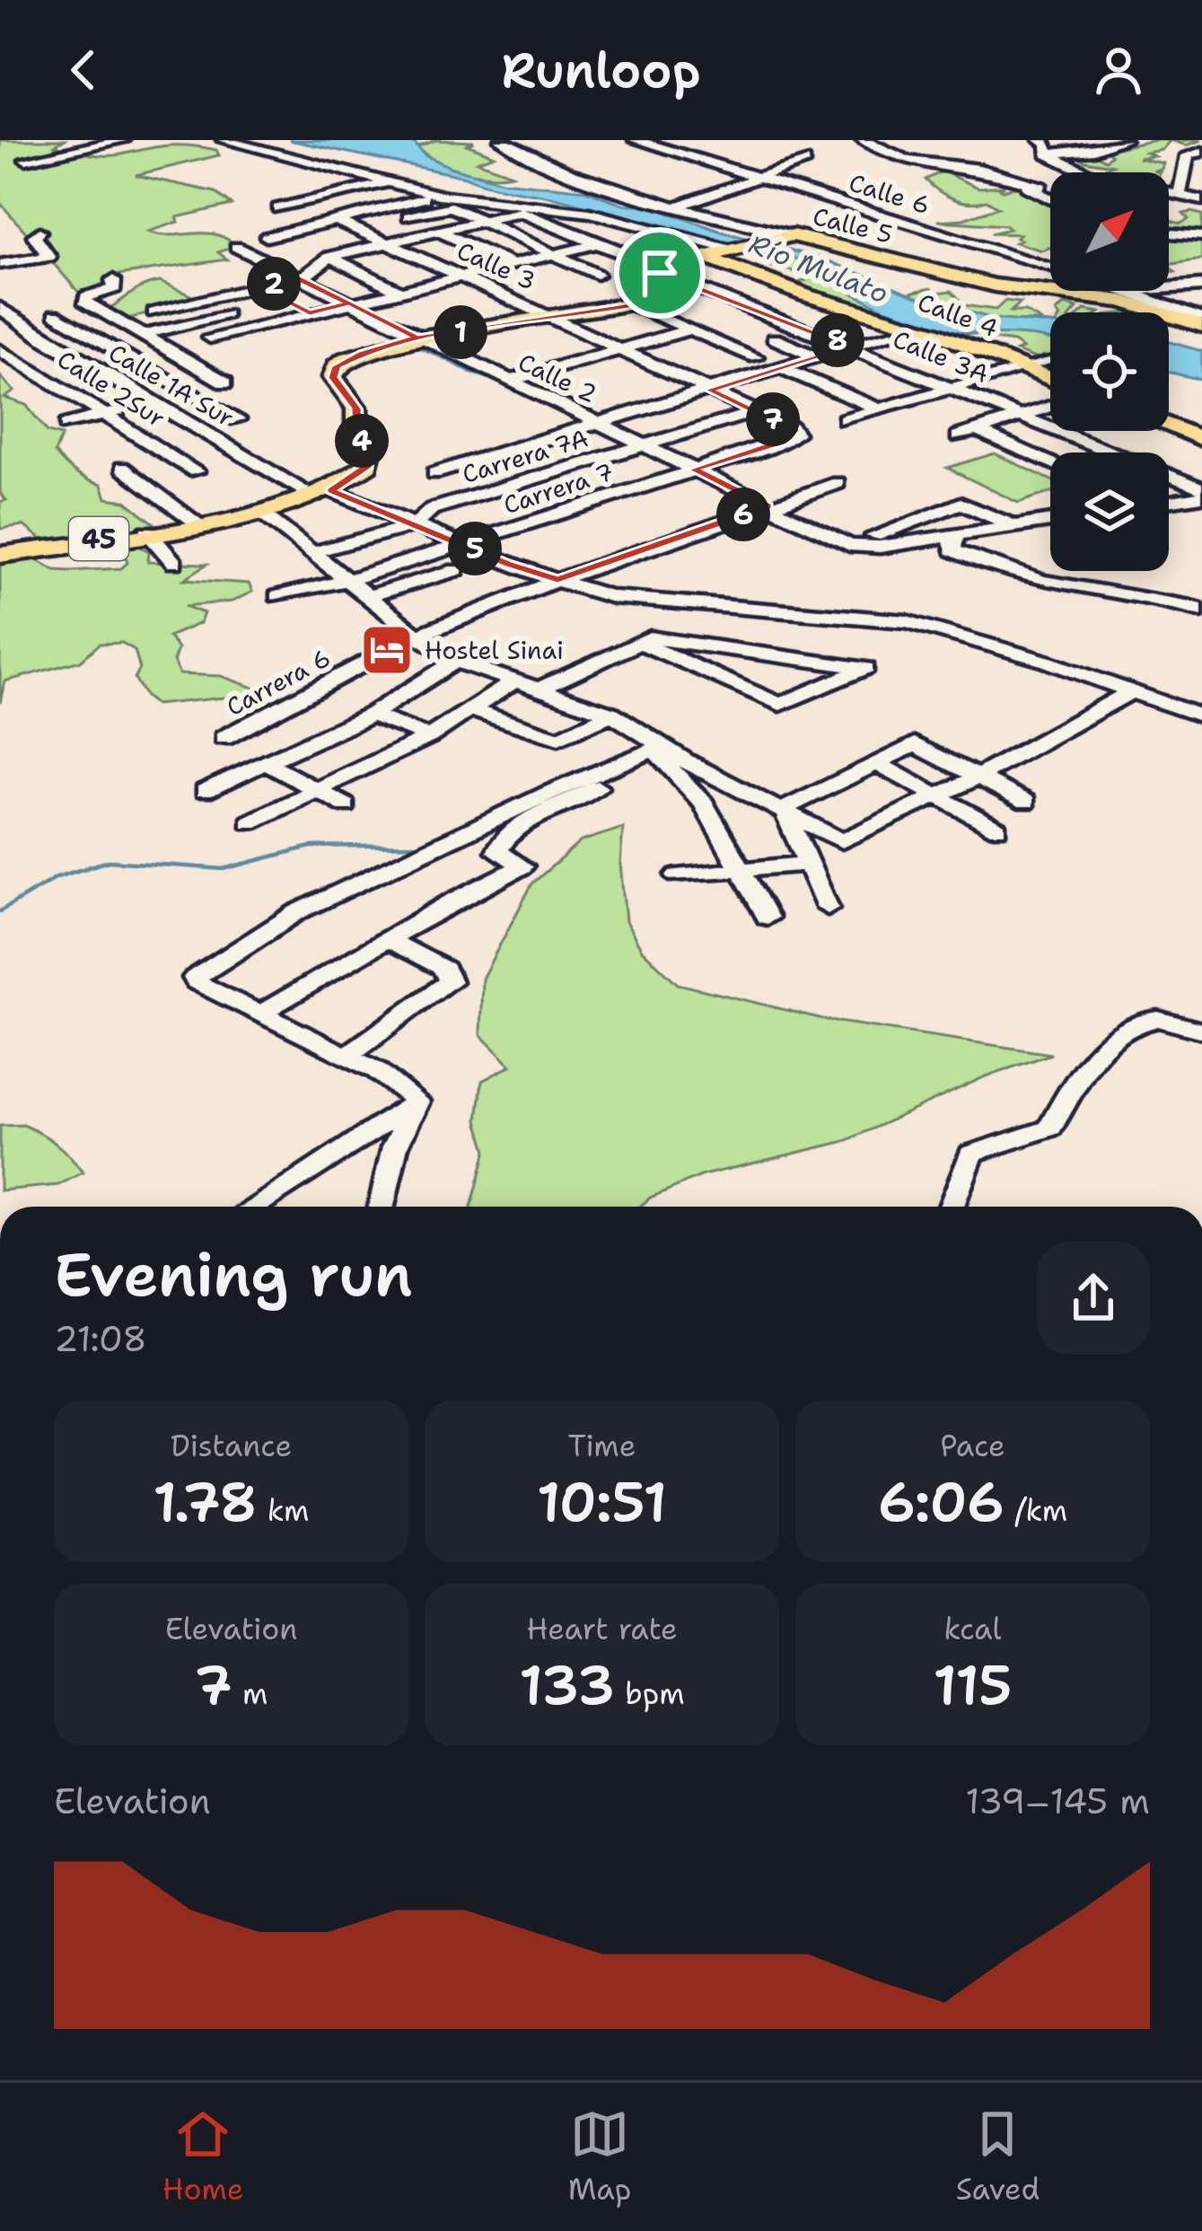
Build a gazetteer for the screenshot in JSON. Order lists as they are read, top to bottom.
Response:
{
  "streets": {
    "main road": ["Calle 5", "Calle 4", "45"],
    "street": [
      "Calle 6",
      "Calle 3",
      "Calle 3A",
      "Calle 2",
      "Calle 1A Sur",
      "Calle 2Sur",
      "Carrera 7A",
      "Carrera 7",
      "Carrera 6"
    ]
  },
  "crossings": [
    ["Calle 6", "Calle 5"],
    ["Calle 3", "Carrera 7A"],
    ["Calle 3", "Carrera 7"],
    ["Calle 3", "45"],
    ["Calle 2", "Carrera 7A"],
    ["Calle 2", "Carrera 7"],
    ["Calle 2", "45"],
    ["Calle 2", "Carrera 6"],
    ["Calle 1A Sur", "Carrera 7A"],
    ["Calle 1A Sur", "Carrera 7"],
    ["Calle 1A Sur", "45"],
    ["Calle 1A Sur", "Carrera 6"]
  ],
  "water": ["Río Mulato"],
  "places": {
    "hotel": ["Hostel Sinai"]
  },
  "north": "top right",
  "page": {
    "header": "Runloop",
    "pins": [
      "2",
      "1",
      "8",
      "7",
      "4",
      "6",
      "5"
    ],
    "heading": ["Evening run", "21:08"],
    "stats": [
      ["Distance", "1.78 km"],
      ["Time", "10:51"],
      ["Pace", "6:06 /km"],
      ["Elevation", "7 m"],
      ["Heart rate", "133 bpm"],
      ["kcal", "115"]
    ],
    "chart": ["Elevation", "139–145 m"],
    "tabs": ["Home", "Map", "Saved"]
  }
}
